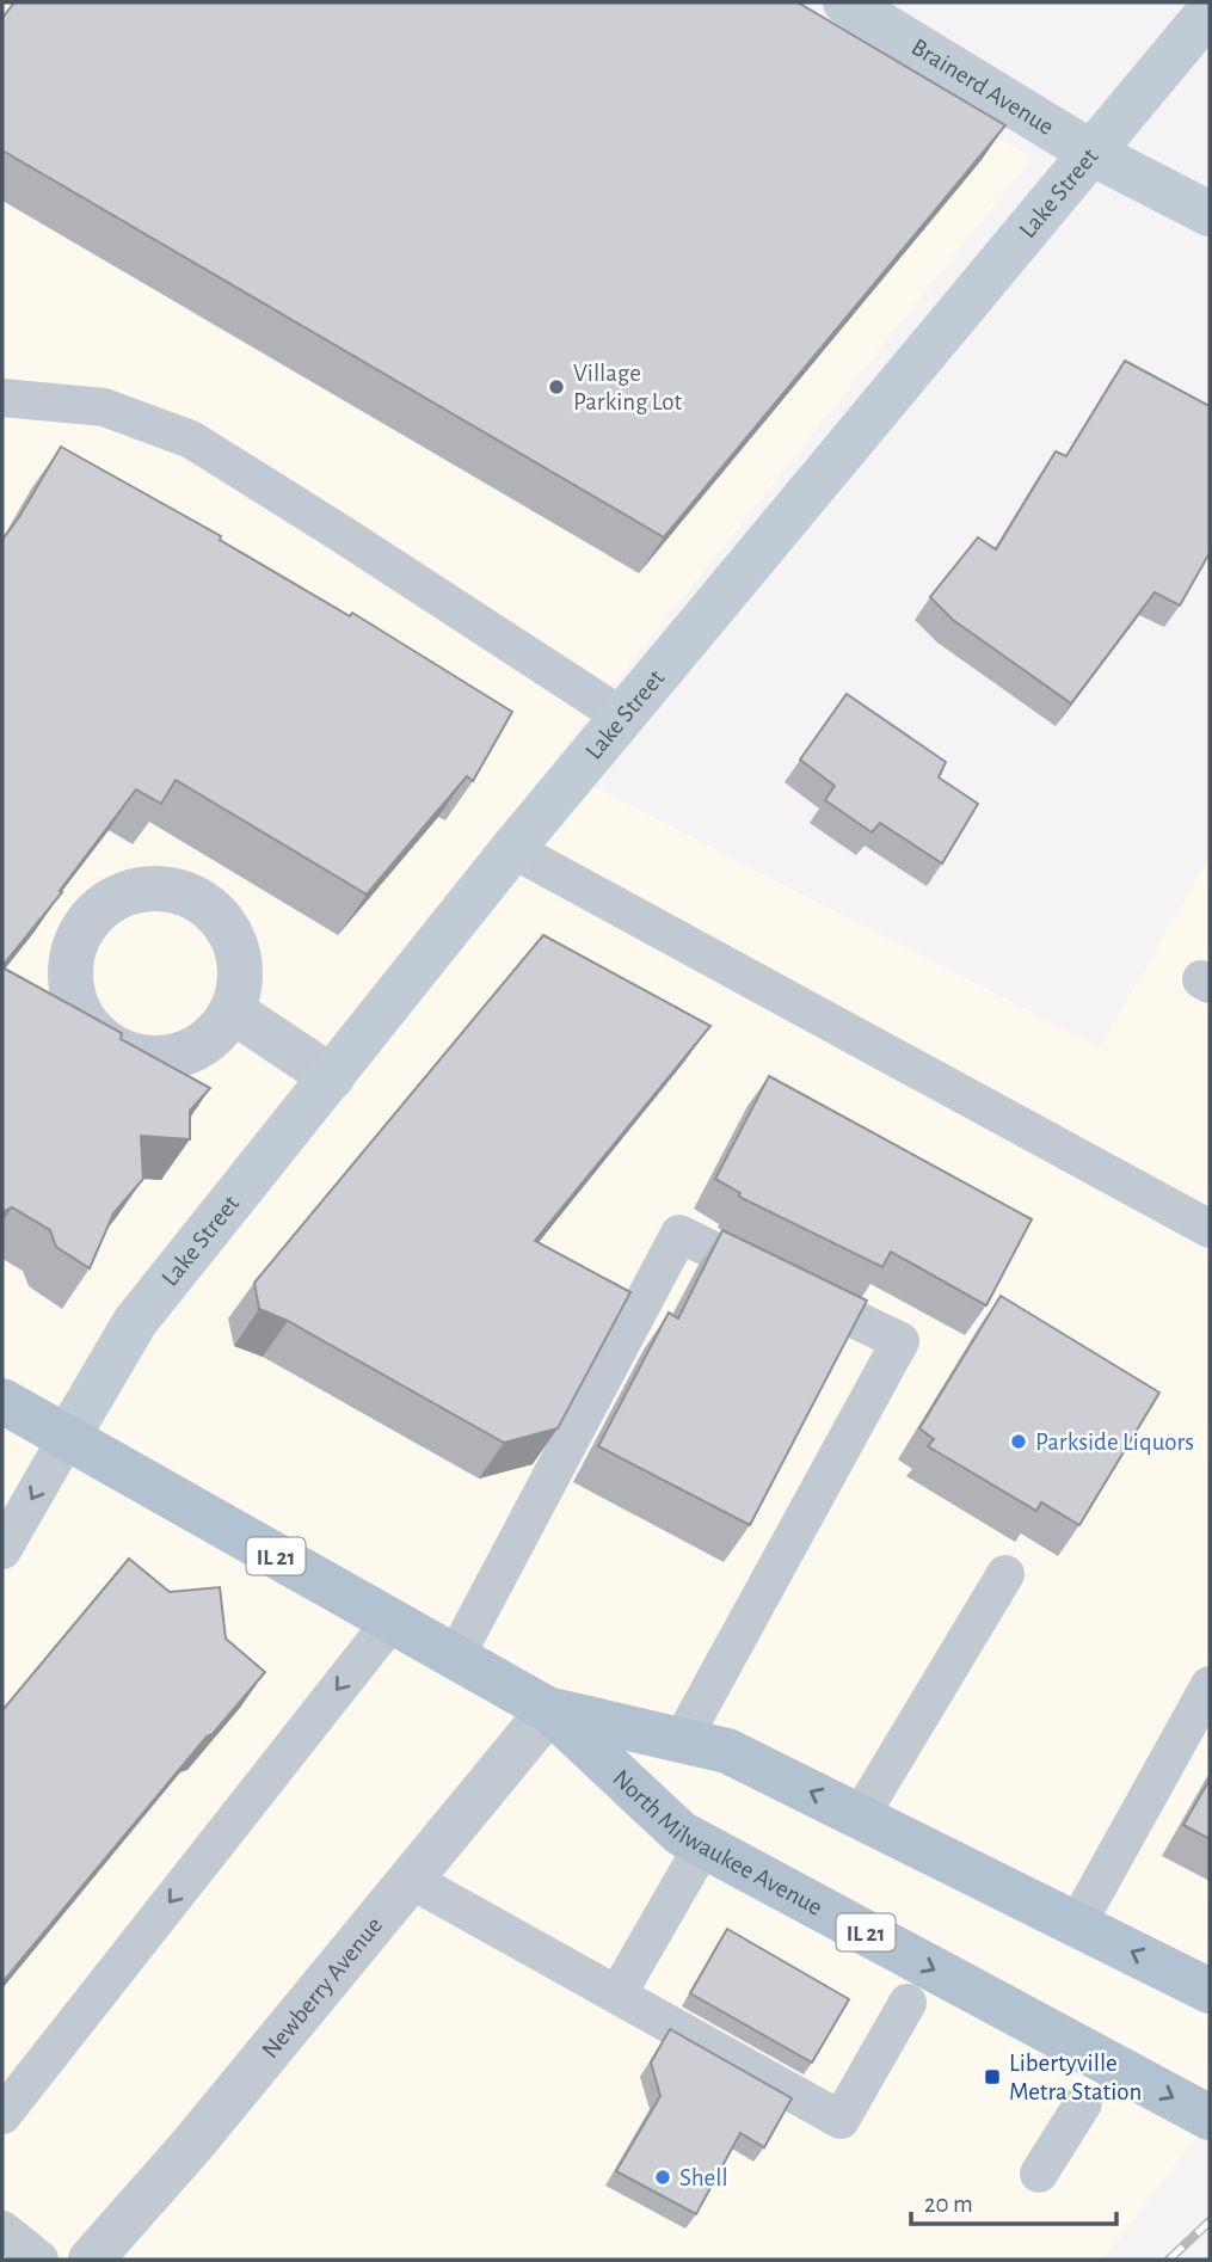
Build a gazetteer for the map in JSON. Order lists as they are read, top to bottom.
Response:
{
  "streets": {
    "main road": ["IL 21", "North Milwaukee Avenue"],
    "street": ["Brainerd Avenue", "Lake Street", "Newberry Avenue"]
  },
  "crossings": [
    ["Brainerd Avenue", "Lake Street"],
    ["Lake Street", "North Milwaukee Avenue"],
    ["North Milwaukee Avenue", "Newberry Avenue"]
  ],
  "places": {
    "other": ["Village Parking Lot", "Parkside Liquors", "Shell"],
    "transit": ["Libertyville Metra Station"]
  },
  "scale_bar": "20 m"
}
